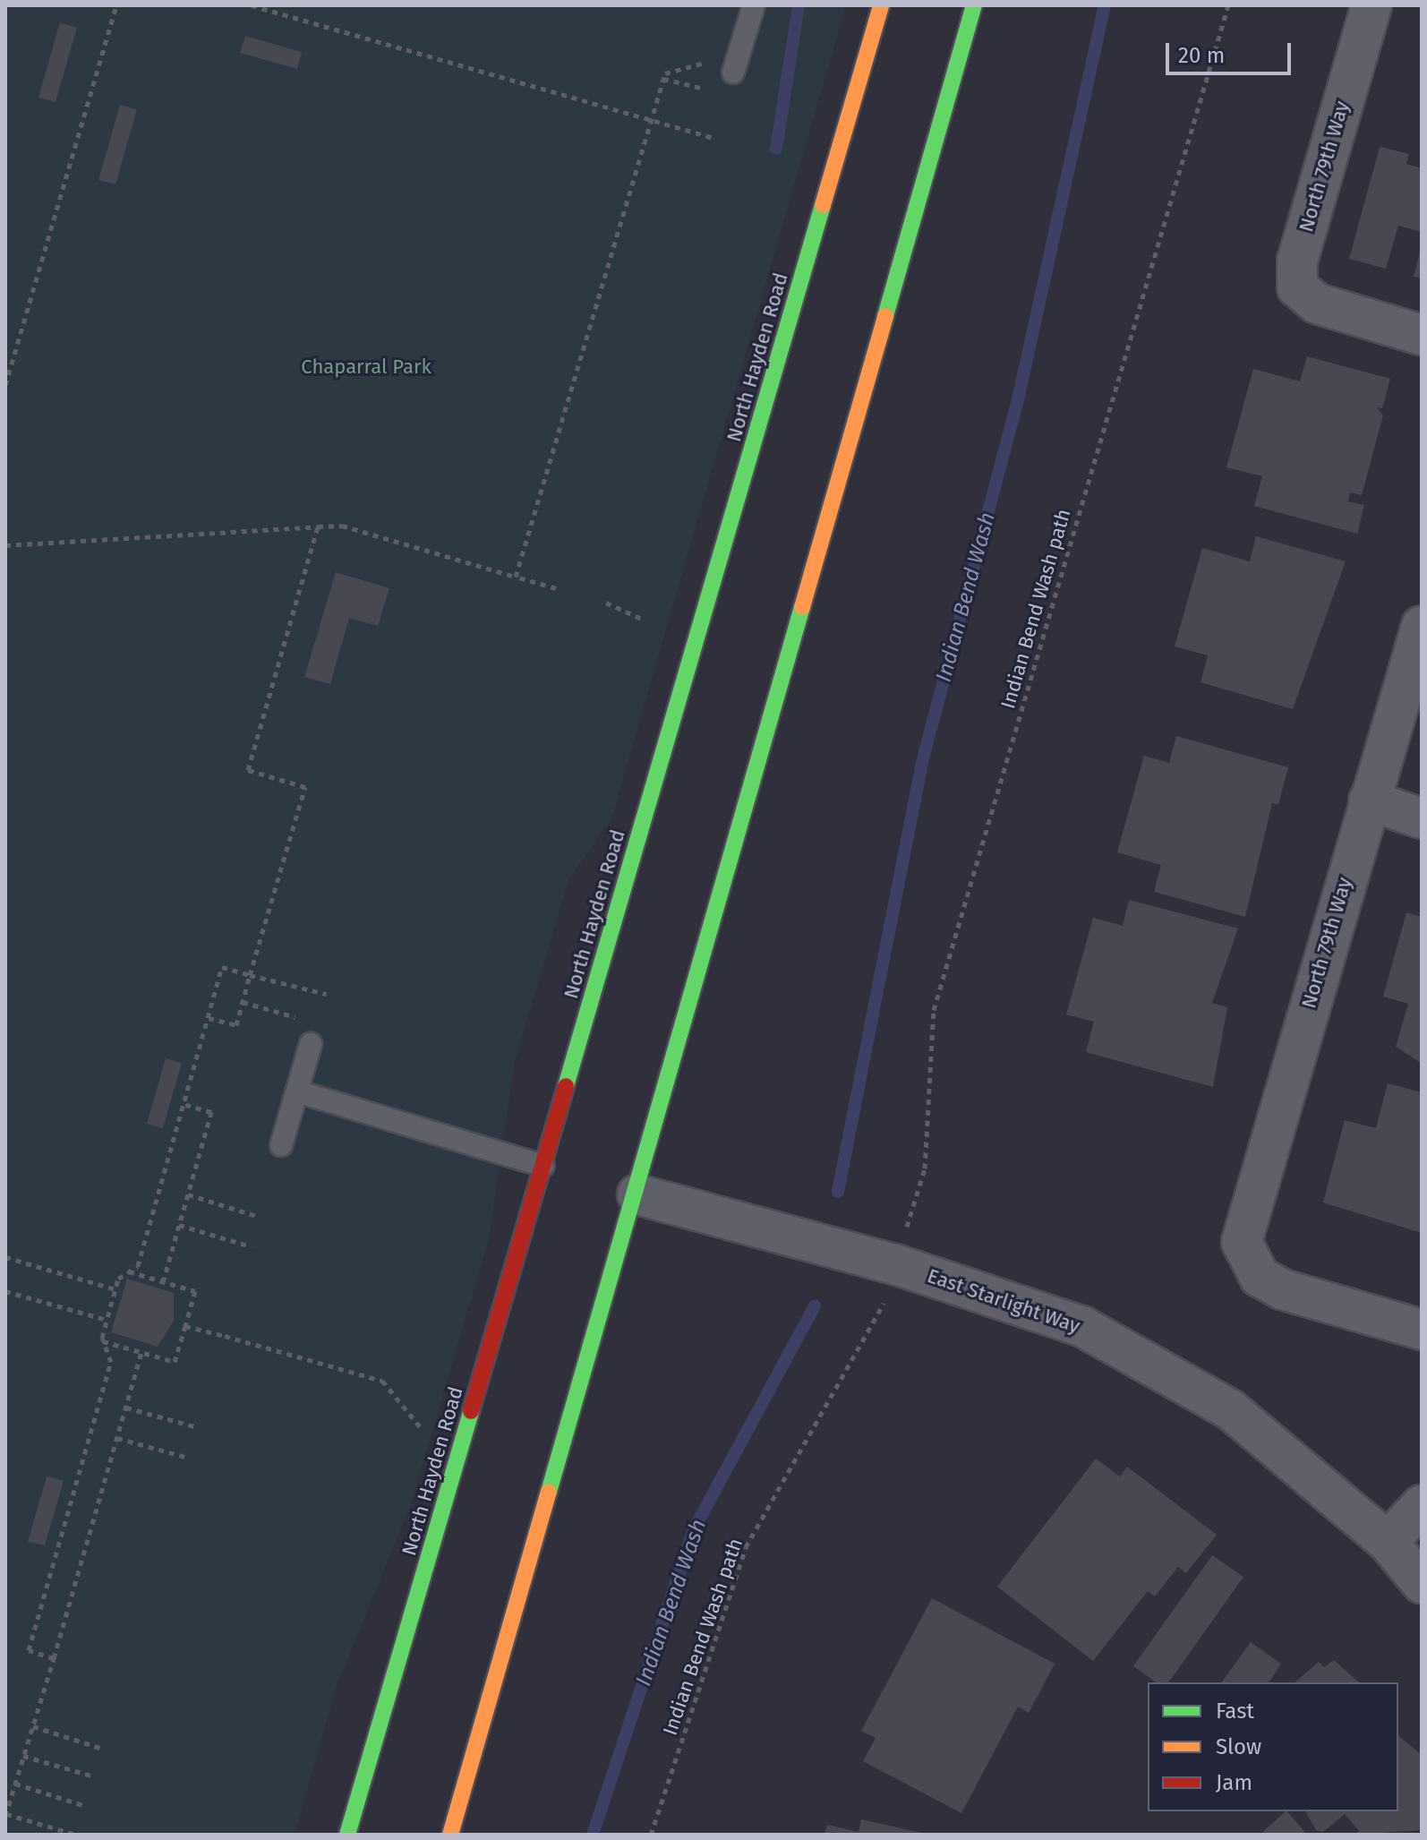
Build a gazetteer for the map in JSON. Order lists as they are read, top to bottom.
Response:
{
  "streets": {
    "main road": ["North Hayden Road"],
    "street": ["North 79th Way", "East Starlight Way"],
    "path": ["Indian Bend Wash path"]
  },
  "water": ["Indian Bend Wash"],
  "parks": ["Chaparral Park"],
  "legend": ["Fast", "Slow", "Jam"],
  "scale_bar": "20 m"
}
